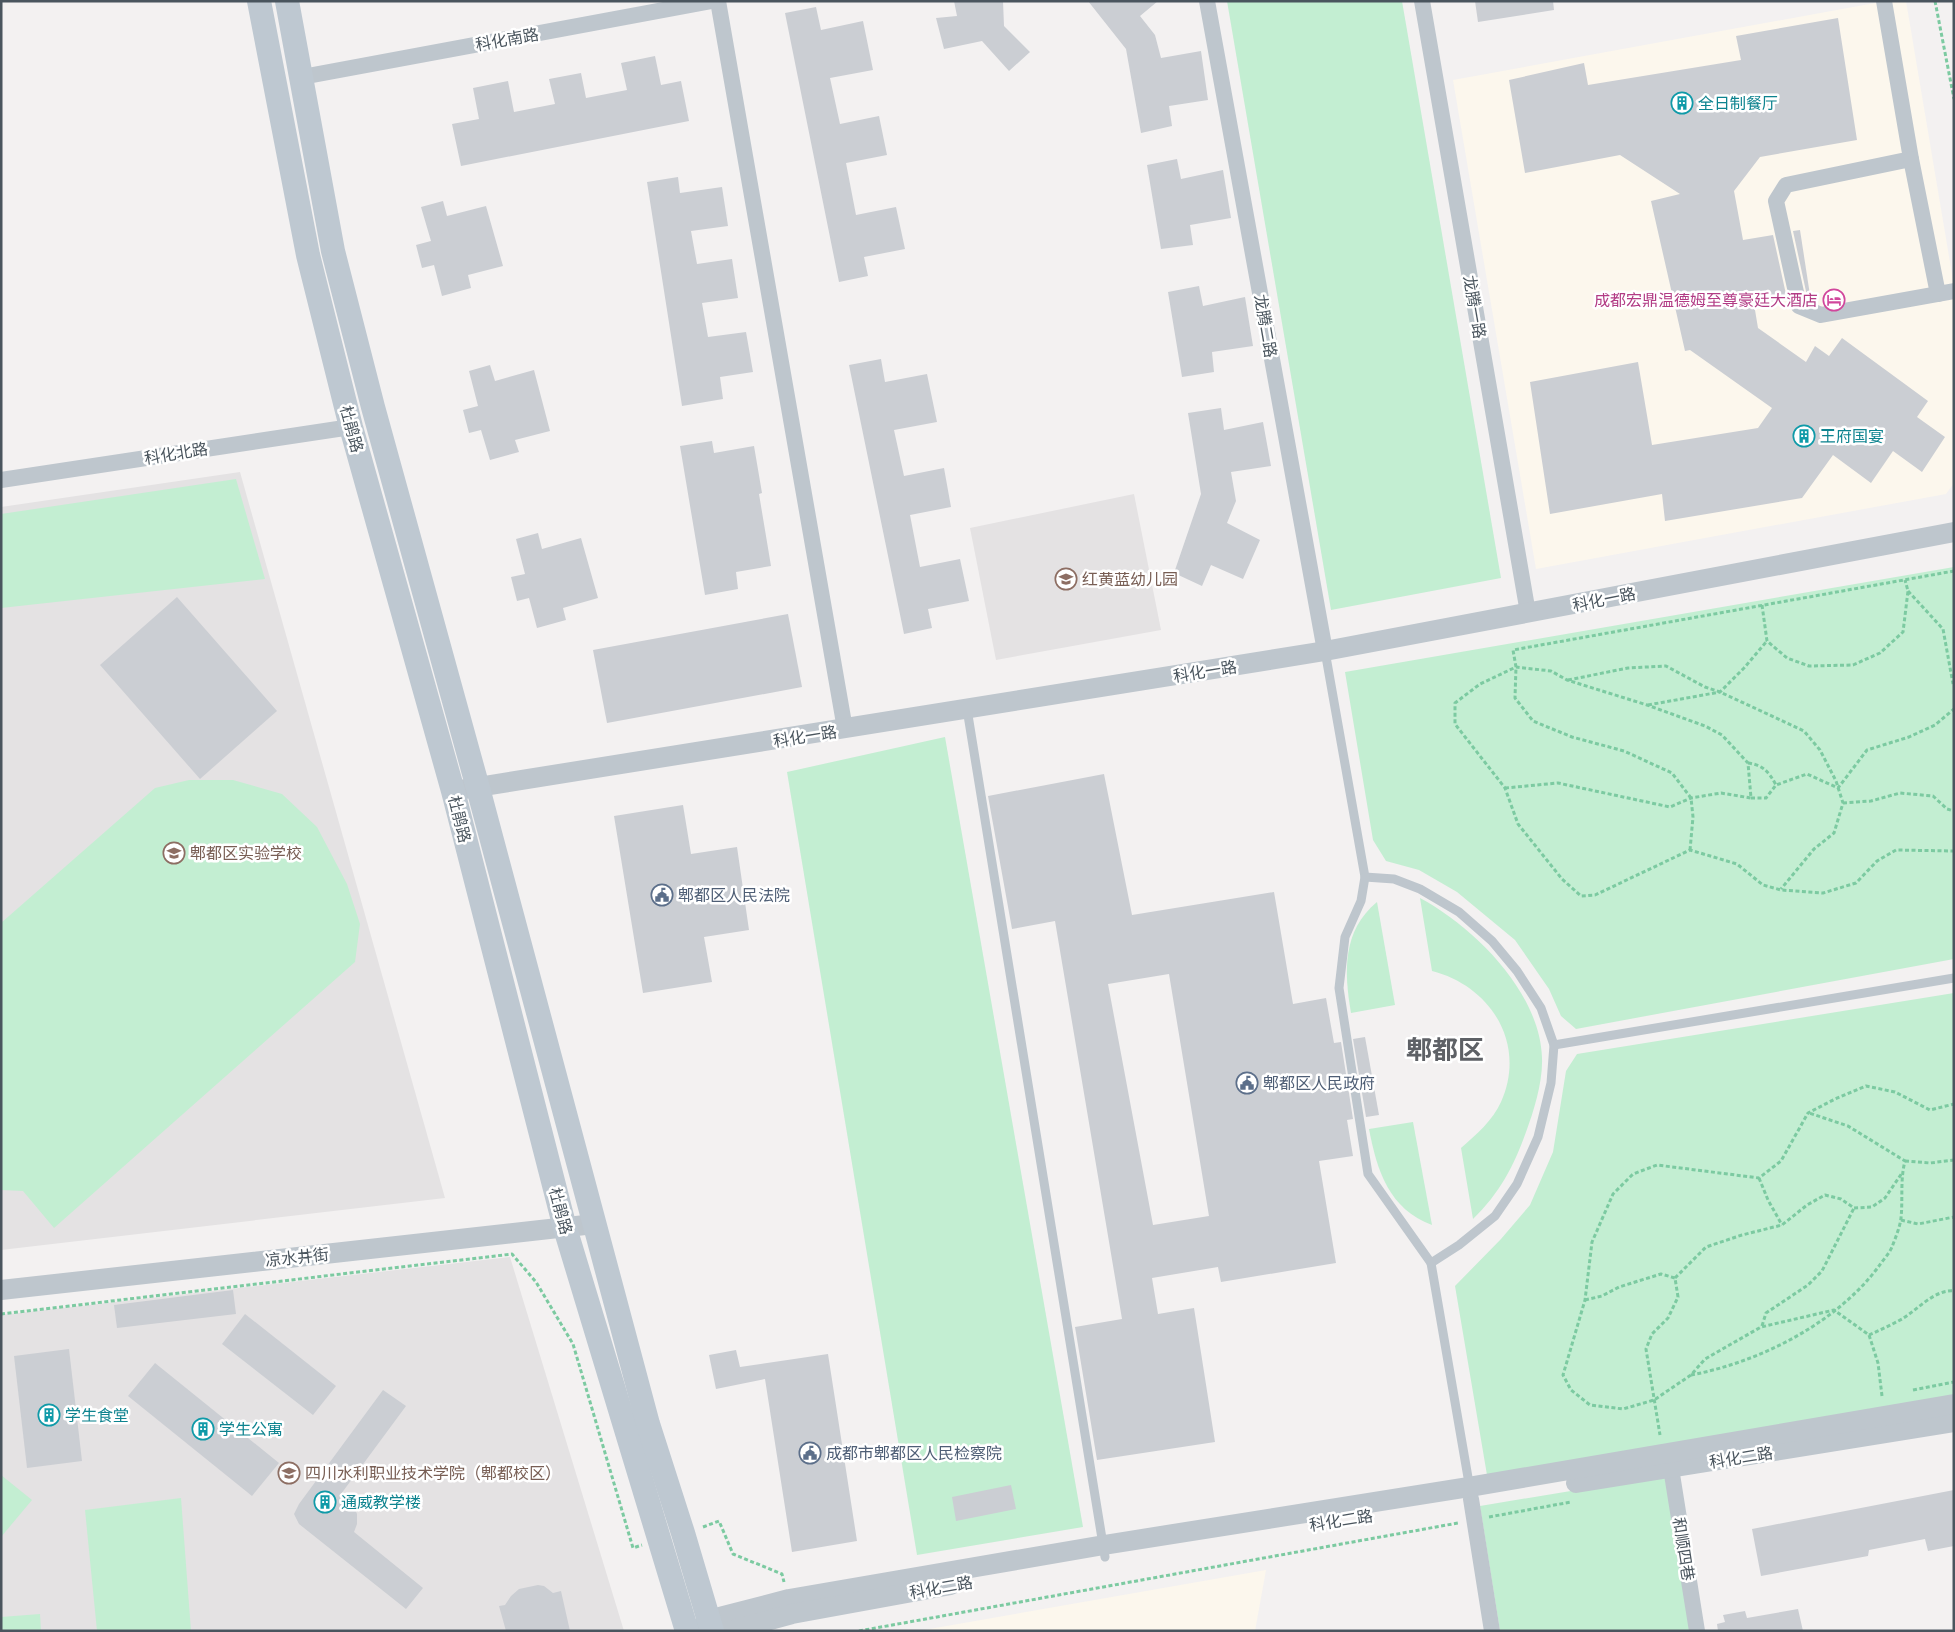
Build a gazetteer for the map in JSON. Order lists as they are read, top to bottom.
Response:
{
  "streets": {
    "main road": ["杜鹃路"],
    "street": [
      "科化南路",
      "龙腾一路",
      "龙腾二路",
      "科化北路",
      "科化一路",
      "凉水井街",
      "科化二路",
      "和顺四巷"
    ]
  },
  "crossings": [
    ["科化南路", "杜鹃路"],
    ["龙腾一路", "科化一路"],
    ["龙腾二路", "科化一路"],
    ["杜鹃路", "科化北路"],
    ["杜鹃路", "科化一路"],
    ["杜鹃路", "凉水井街"],
    ["科化二路", "和顺四巷"]
  ],
  "districts": ["郫都区"],
  "places": {
    "building": [
      "全日制餐厅",
      "王府国宴",
      "学生食堂",
      "学生公寓",
      "通威教学楼"
    ],
    "hotel": ["成都宏鼎温德姆至尊豪廷大酒店"],
    "school or university": ["红黄蓝幼儿园", "郫都区实验学校", "四川水利职业技术学院（郫都校区）"],
    "public building": ["郫都区人民法院", "郫都区人民政府", "成都市郫都区人民检察院"]
  }
}
